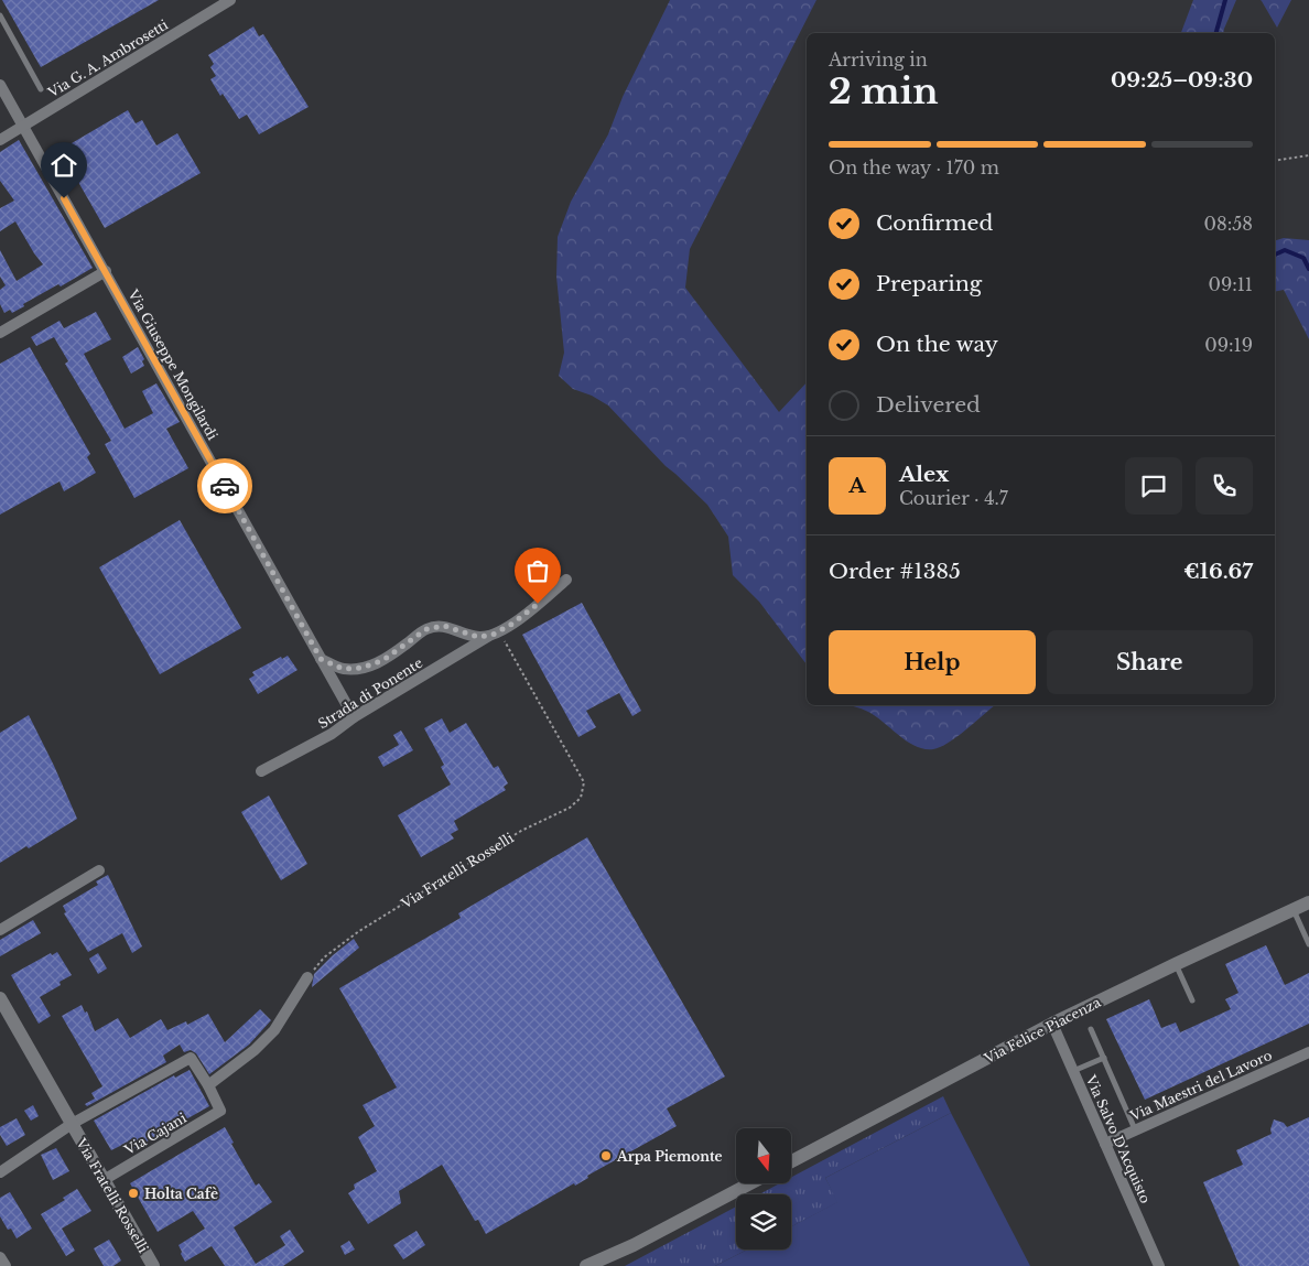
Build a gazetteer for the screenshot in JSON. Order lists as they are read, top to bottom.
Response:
{
  "streets": {
    "street": [
      "Via G. A. Ambrosetti",
      "Via Giuseppe Mongilardi",
      "Strada di Ponente",
      "Via Fratelli Rosselli",
      "Via Felice Piacenza",
      "Via Maestri del Lavoro",
      "Via Cajani",
      "Via Salvo D'Acquisto"
    ]
  },
  "crossings": [
    ["Via G. A. Ambrosetti", "Via Giuseppe Mongilardi"],
    ["Via Giuseppe Mongilardi", "Strada di Ponente"],
    ["Strada di Ponente", "Via Fratelli Rosselli"],
    ["Via Fratelli Rosselli", "Via Cajani"],
    ["Via Felice Piacenza", "Via Salvo D'Acquisto"],
    ["Via Maestri del Lavoro", "Via Salvo D'Acquisto"]
  ],
  "places": ["Arpa Piemonte", "Holta Cafè"],
  "north": "bottom",
  "page": {
    "heading": ["2 min", "Arriving in", "09:25–09:30"],
    "panel": [
      "Alex",
      "Courier · 4.7",
      "Order #1385",
      "€16.67"
    ],
    "bar": "On the way · 170 m",
    "list": [
      ["Confirmed", "08:58"],
      ["Preparing", "09:11"],
      ["On the way", "09:19"],
      "Delivered"
    ],
    "round": "A",
    "buttons": ["Help", "Share"]
  }
}
